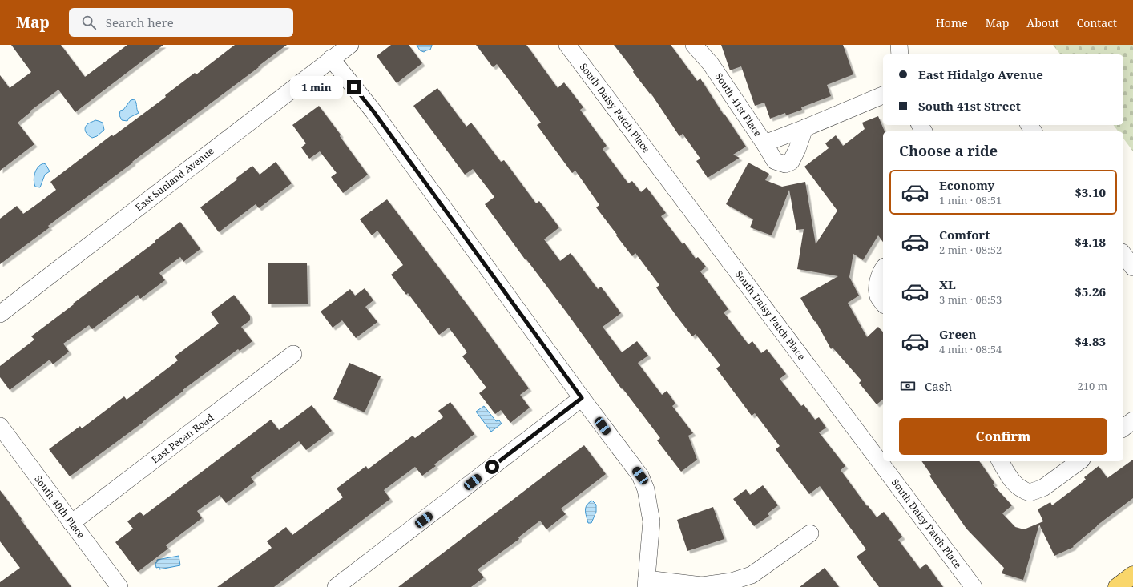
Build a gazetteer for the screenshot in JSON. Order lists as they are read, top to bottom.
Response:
{
  "streets": {
    "street": [
      "South 41st Place",
      "South Daisy Patch Place",
      "East Sunland Avenue",
      "East Pecan Road",
      "South 40th Place"
    ]
  },
  "crossings": [
    ["East Pecan Road", "South 40th Place"]
  ],
  "page": {
    "header": "Map",
    "search": "Search here",
    "nav": [
      "Home",
      "Map",
      "About",
      "Contact"
    ],
    "banner": ["East Hidalgo Avenue", "South 41st Street"],
    "bubble": "1 min",
    "heading": "Choose a ride",
    "list": [
      {
        "name": "Economy",
        "note": "1 min · 08:51",
        "value": "$3.10"
      },
      {
        "name": "Comfort",
        "note": "2 min · 08:52",
        "value": "$4.18"
      },
      {
        "name": "XL",
        "note": "3 min · 08:53",
        "value": "$5.26"
      },
      {
        "name": "Green",
        "note": "4 min · 08:54",
        "value": "$4.83"
      }
    ],
    "pay": ["Cash", "210 m"],
    "buttons": "Confirm"
  }
}
